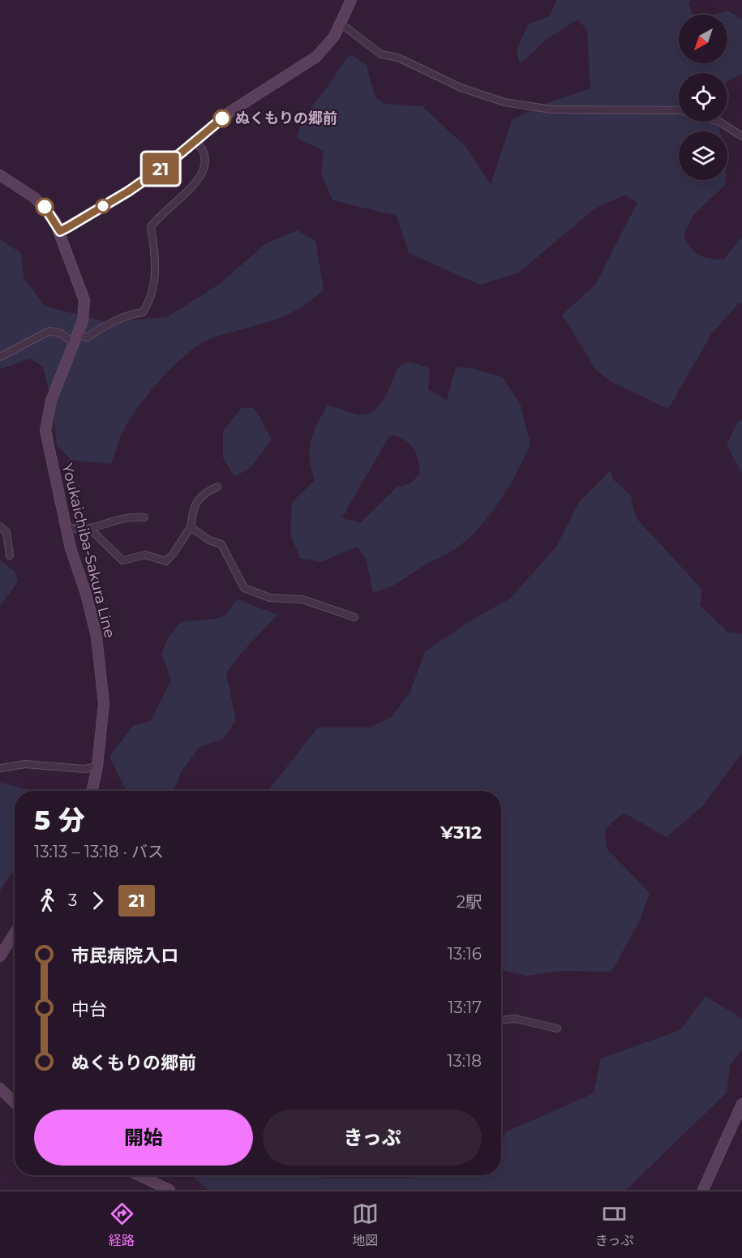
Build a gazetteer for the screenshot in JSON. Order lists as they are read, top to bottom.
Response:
{
  "streets": {
    "main road": ["Youkaichiba-Sakura Line"]
  },
  "places": ["ぬくもりの郷前"],
  "lines": ["bus line 21"],
  "north": "bottom left",
  "page": {
    "on_map": "21",
    "heading": ["5 分", "13:13 – 13:18 · バス", "¥312"],
    "legs": ["3", "21", "2駅"],
    "list": [
      {
        "name": "市民病院入ロ",
        "value": "13:16"
      },
      {
        "name": "中台",
        "value": "13:17"
      },
      {
        "name": "ぬくもりの郷前",
        "value": "13:18"
      }
    ],
    "buttons": ["開始", "きっぷ"],
    "tabs": ["経路", "地図", "きっぷ"]
  }
}
